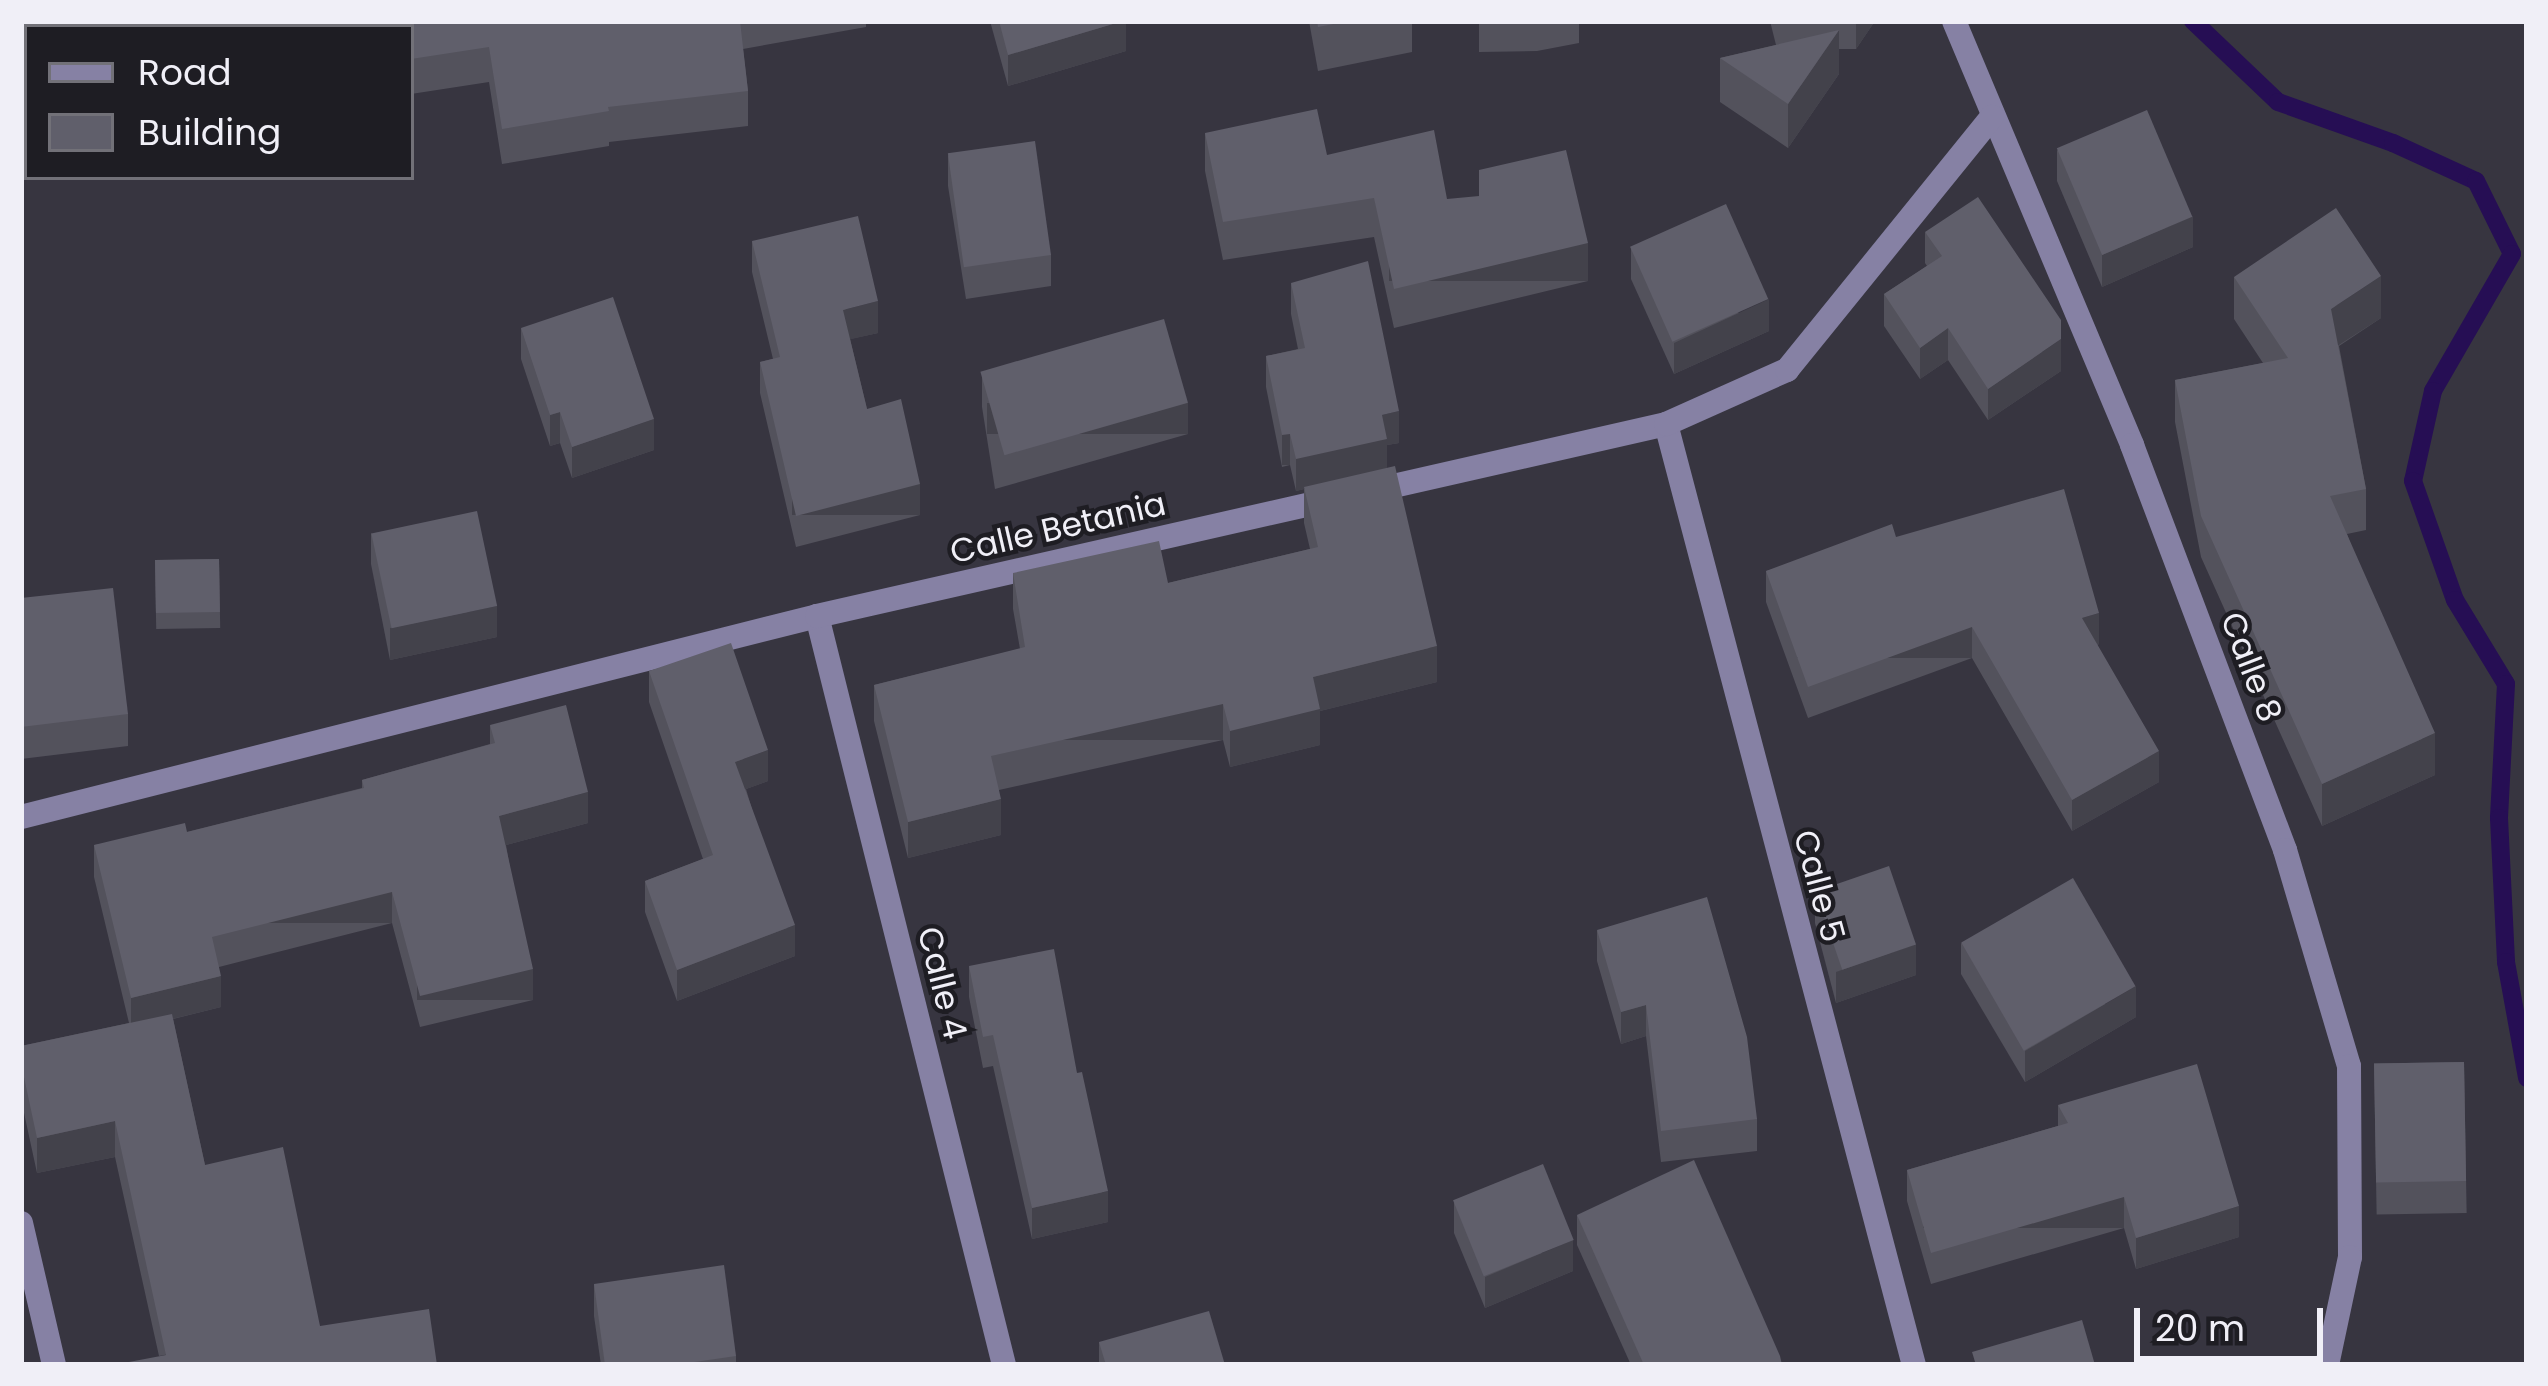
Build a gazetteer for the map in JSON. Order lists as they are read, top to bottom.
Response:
{
  "streets": {
    "street": [
      "Calle Betania",
      "Calle 8",
      "Calle 5",
      "Calle 4"
    ]
  },
  "crossings": [
    ["Calle Betania", "Calle 8"],
    ["Calle Betania", "Calle 5"],
    ["Calle Betania", "Calle 4"]
  ],
  "legend": ["Road", "Building"],
  "scale_bar": "20 m"
}
